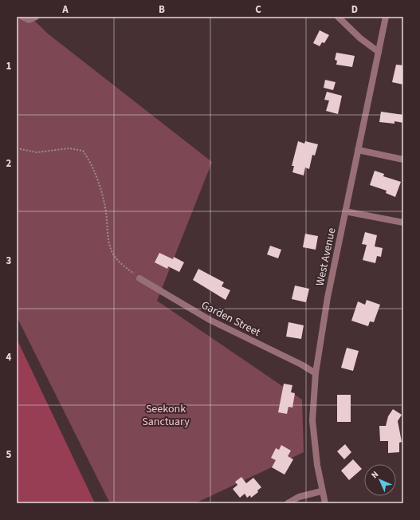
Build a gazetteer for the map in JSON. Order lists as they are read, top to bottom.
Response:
{
  "streets": {
    "street": ["West Avenue", "Garden Street"]
  },
  "crossings": [
    ["West Avenue", "Garden Street"]
  ],
  "parks": ["Seekonk Sanctuary"],
  "north": "top left",
  "grid": {
    "columns": [
      "A",
      "B",
      "C",
      "D"
    ],
    "rows": [
      "1",
      "2",
      "3",
      "4",
      "5"
    ]
  }
}
